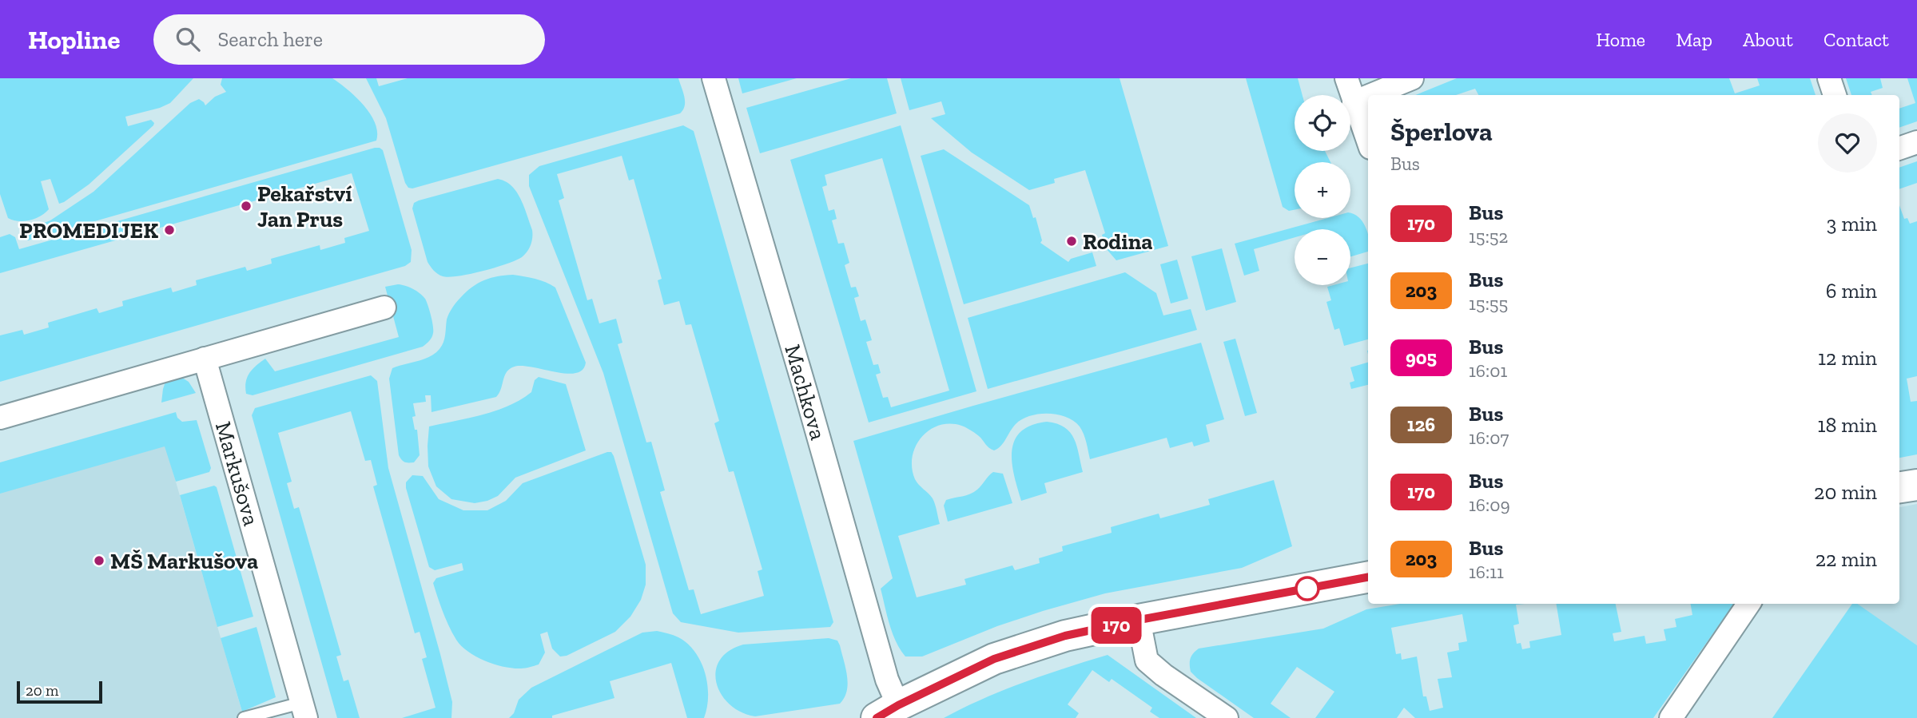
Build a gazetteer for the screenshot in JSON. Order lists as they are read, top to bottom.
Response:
{
  "streets": {
    "street": ["Machkova", "Markušova"]
  },
  "places": [
    "Pekařství Jan Prus",
    "PROMEDIJEK",
    "Rodina",
    "MŠ Markušova"
  ],
  "lines": ["bus line 170"],
  "scale_bar": "20 m",
  "page": {
    "header": "Hopline",
    "search": "Search here",
    "nav": [
      "Home",
      "Map",
      "About",
      "Contact"
    ],
    "on_map": "170",
    "map_buttons": ["+", "−"],
    "heading": ["Šperlova", "Bus"],
    "list": [
      {
        "mark": "170",
        "name": "Bus",
        "note": "15:52",
        "value": "3 min"
      },
      {
        "mark": "203",
        "name": "Bus",
        "note": "15:55",
        "value": "6 min"
      },
      {
        "mark": "905",
        "name": "Bus",
        "note": "16:01",
        "value": "12 min"
      },
      {
        "mark": "126",
        "name": "Bus",
        "note": "16:07",
        "value": "18 min"
      },
      {
        "mark": "170",
        "name": "Bus",
        "note": "16:09",
        "value": "20 min"
      },
      {
        "mark": "203",
        "name": "Bus",
        "note": "16:11",
        "value": "22 min"
      }
    ],
    "scale": "20 m"
  }
}
